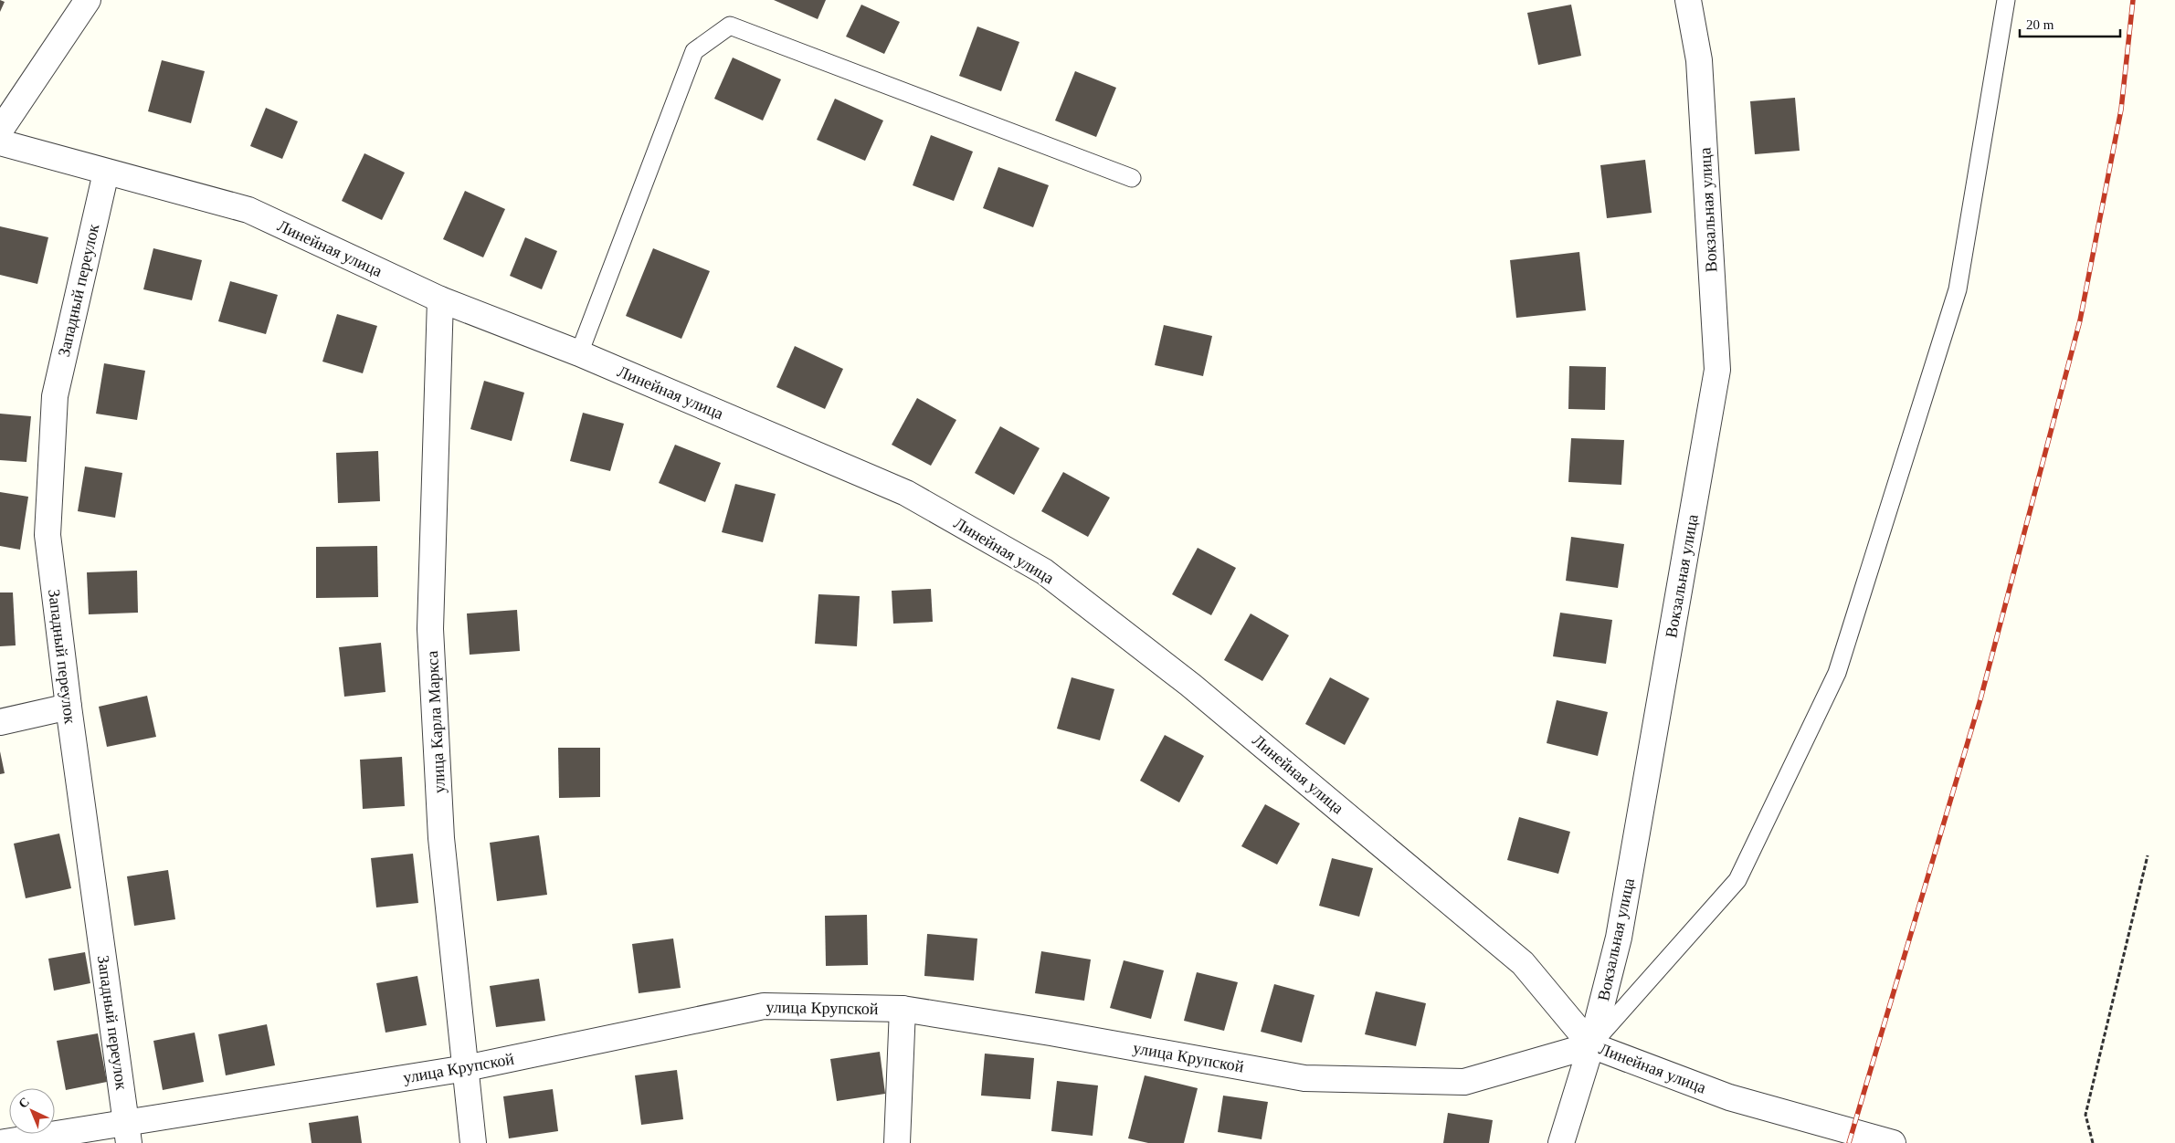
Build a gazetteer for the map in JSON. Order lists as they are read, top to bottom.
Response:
{
  "streets": {
    "street": [
      "Вокзальная улица",
      "Линейная улица",
      "Западный переулок",
      "улица Карла Маркса",
      "улица Крупской"
    ]
  },
  "crossings": [
    ["Вокзальная улица", "Линейная улица"],
    ["Вокзальная улица", "улица Крупской"],
    ["Линейная улица", "Западный переулок"],
    ["Линейная улица", "улица Карла Маркса"],
    ["Линейная улица", "улица Крупской"],
    ["Западный переулок", "улица Крупской"],
    ["улица Карла Маркса", "улица Крупской"]
  ],
  "scale_bar": "20 m",
  "north": "top left"
}
